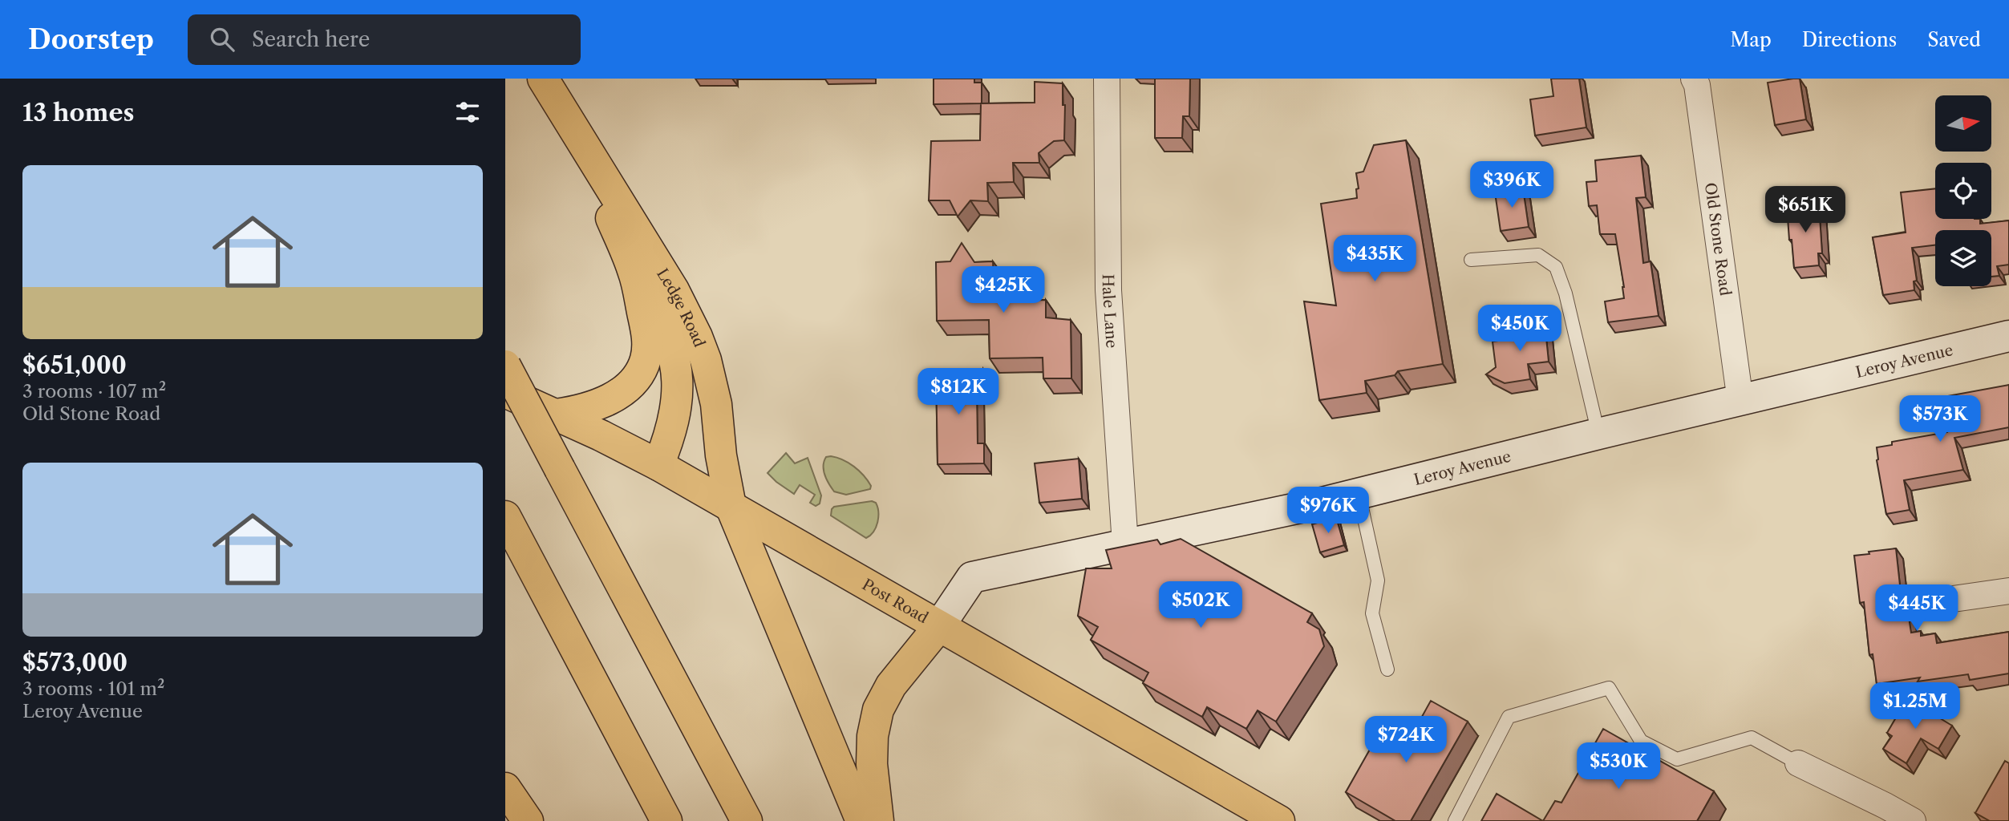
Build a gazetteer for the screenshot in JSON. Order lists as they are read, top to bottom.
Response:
{
  "streets": {
    "main road": ["Ledge Road", "Post Road"],
    "street": ["Old Stone Road", "Hale Lane", "Leroy Avenue"]
  },
  "crossings": [
    ["Old Stone Road", "Leroy Avenue"],
    ["Ledge Road", "Post Road"],
    ["Hale Lane", "Leroy Avenue"],
    ["Leroy Avenue", "Post Road"]
  ],
  "north": "right",
  "page": {
    "header": "Doorstep",
    "search": "Search here",
    "nav": ["Map", "Directions", "Saved"],
    "heading": "13 homes",
    "list": [
      {
        "name": "$651,000",
        "note": "3 rooms · 107 m² · Old Stone Road"
      },
      {
        "name": "$573,000",
        "note": "3 rooms · 101 m² · Leroy Avenue"
      }
    ],
    "price": [
      "$396K",
      "$651K",
      "$435K",
      "$425K",
      "$450K",
      "$812K",
      "$573K",
      "$976K",
      "$502K",
      "$445K",
      "$1.25M",
      "$724K",
      "$530K"
    ]
  }
}
